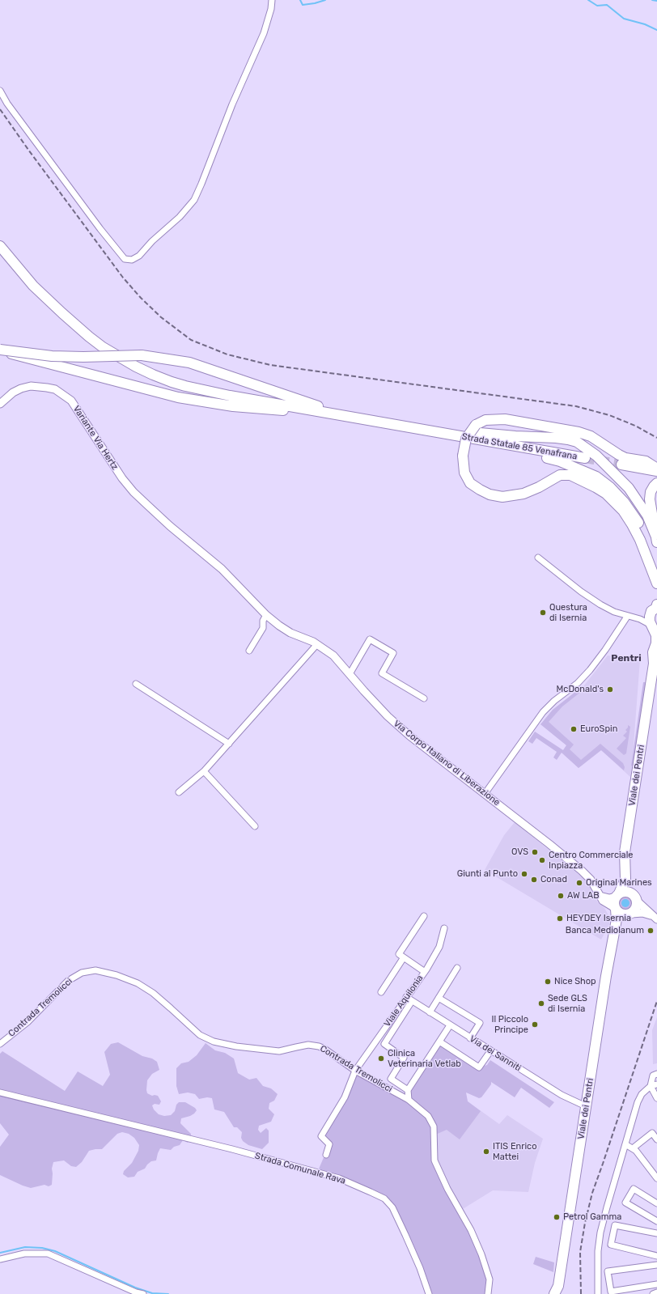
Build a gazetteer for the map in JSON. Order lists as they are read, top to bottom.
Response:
{
  "streets": {
    "main road": ["Strada Statale 85 Venafrana", "Viale dei Pentri"],
    "street": [
      "Variante Via Hertz",
      "Via Corpo Italiano di Liberazione",
      "Viale Aquilonia",
      "Contrada Tremolicci",
      "Via dei Sanniti",
      "Strada Comunale Rava"
    ]
  },
  "crossings": [
    ["Variante Via Hertz", "Via Corpo Italiano di Liberazione"],
    ["Via Corpo Italiano di Liberazione", "Viale dei Pentri"],
    ["Viale dei Pentri", "Via dei Sanniti"],
    ["Viale Aquilonia", "Contrada Tremolicci"],
    ["Viale Aquilonia", "Via dei Sanniti"]
  ],
  "districts": ["Pentri"],
  "places": [
    "Questura di Isernia",
    "McDonald's",
    "EuroSpin",
    "OVS",
    "Centro Commerciale Inpiazza",
    "Giunti al Punto",
    "Conad",
    "Original Marines",
    "AW LAB",
    "HEYDEY Isernia",
    "Banca Mediolanum",
    "Nice Shop",
    "Sede GLS di Isernia",
    "Il Piccolo Principe",
    "Clinica Veterinaria Vetlab",
    "ITIS Enrico Mattei",
    "Petrol Gamma"
  ]
}
